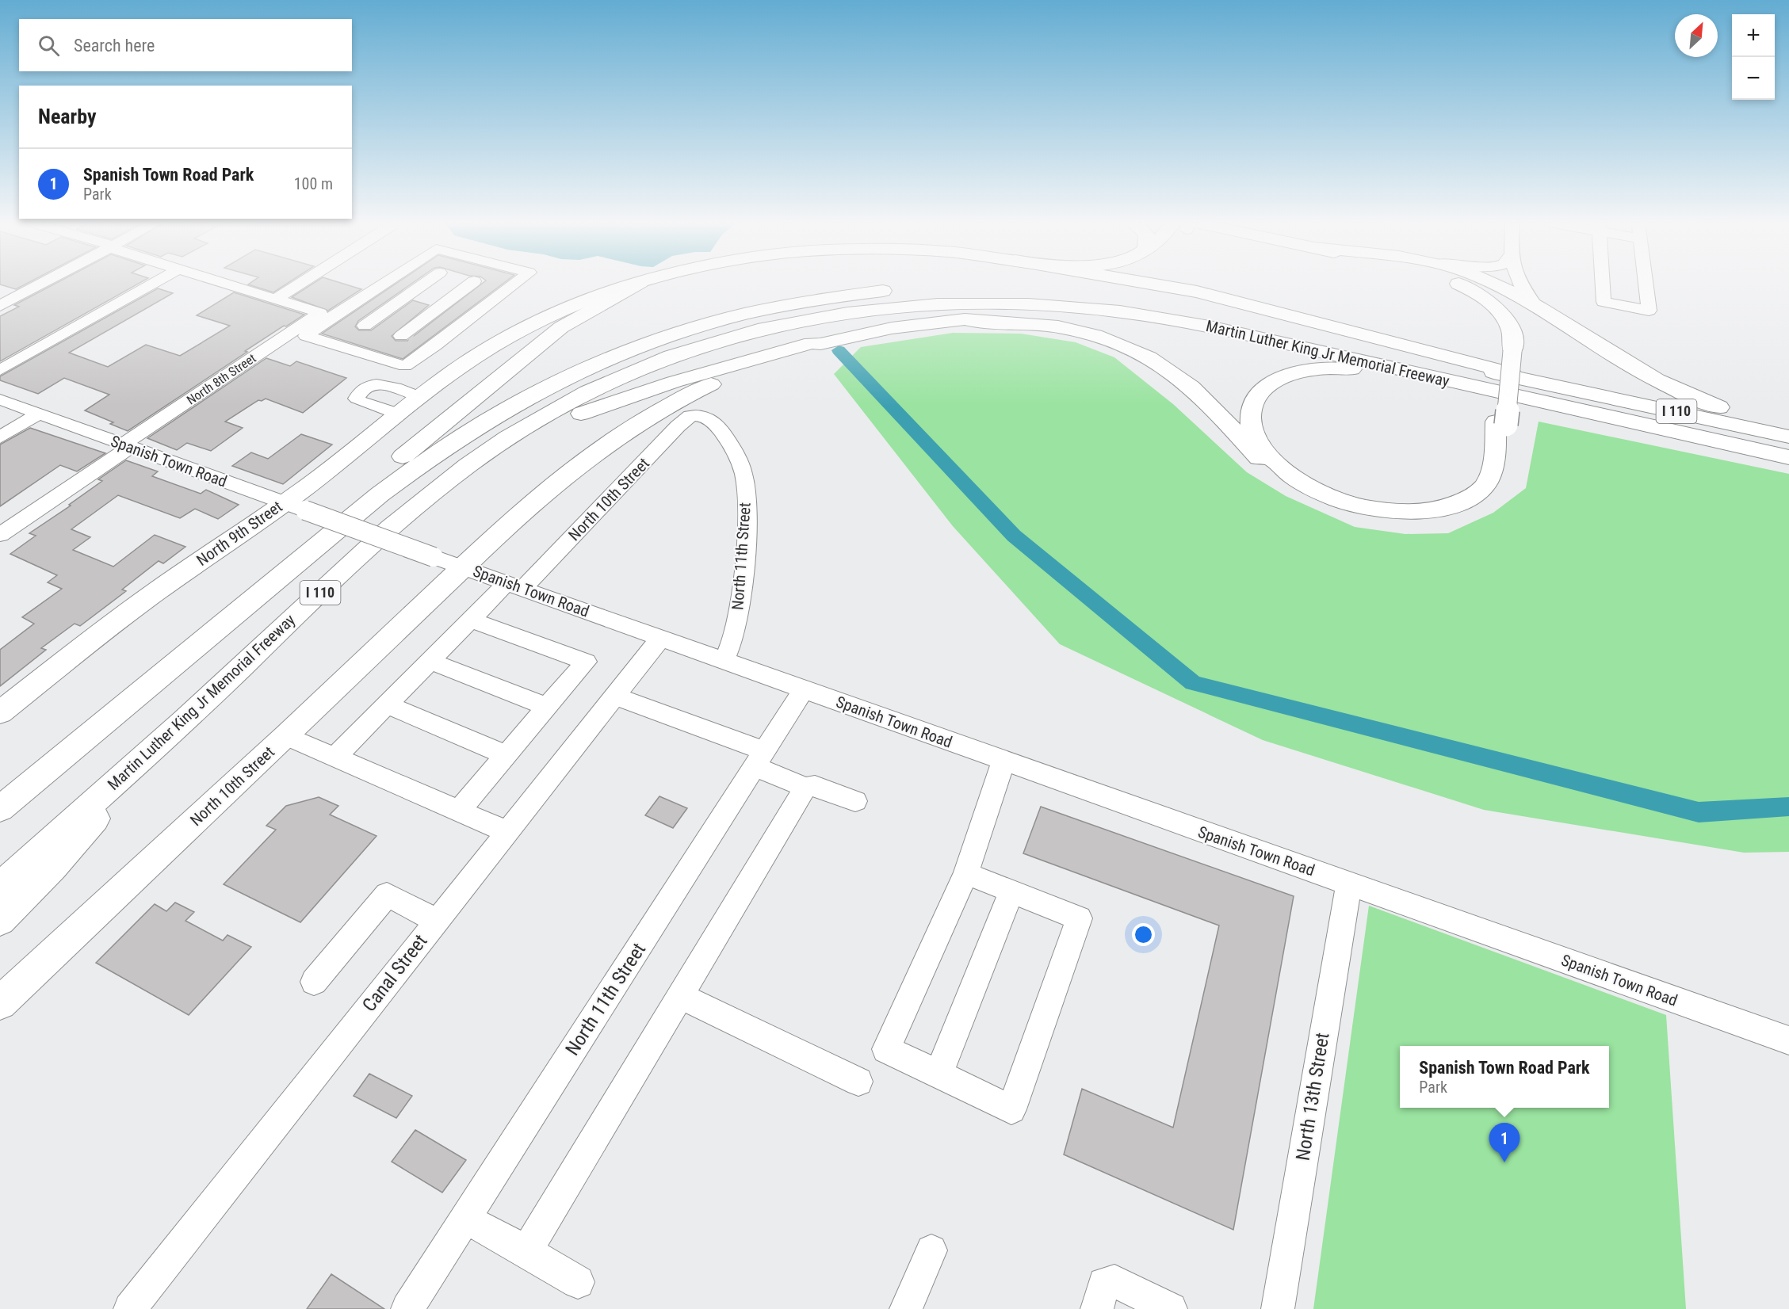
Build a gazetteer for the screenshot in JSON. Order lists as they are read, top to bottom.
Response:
{
  "streets": {
    "main road": [
      "Martin Luther King Jr Memorial Freeway",
      "I 110",
      "North 10th Street",
      "North 9th Street"
    ],
    "street": [
      "North 8th Street",
      "Spanish Town Road",
      "North 11th Street",
      "Canal Street",
      "North 13th Street"
    ]
  },
  "crossings": [
    ["North 8th Street", "Spanish Town Road"],
    ["Spanish Town Road", "North 10th Street"],
    ["Spanish Town Road", "North 9th Street"],
    ["Spanish Town Road", "North 11th Street"],
    ["Spanish Town Road", "Canal Street"],
    ["Spanish Town Road", "North 13th Street"],
    ["North 10th Street", "North 11th Street"]
  ],
  "north": "top right",
  "page": {
    "map_buttons": ["+", "−"],
    "search": "Search here",
    "heading": "Nearby",
    "list": [
      {
        "mark": "1",
        "name": "Spanish Town Road Park",
        "note": "Park",
        "value": "100 m"
      }
    ],
    "popup": ["Spanish Town Road Park", "Park"],
    "pins": "1"
  }
}
